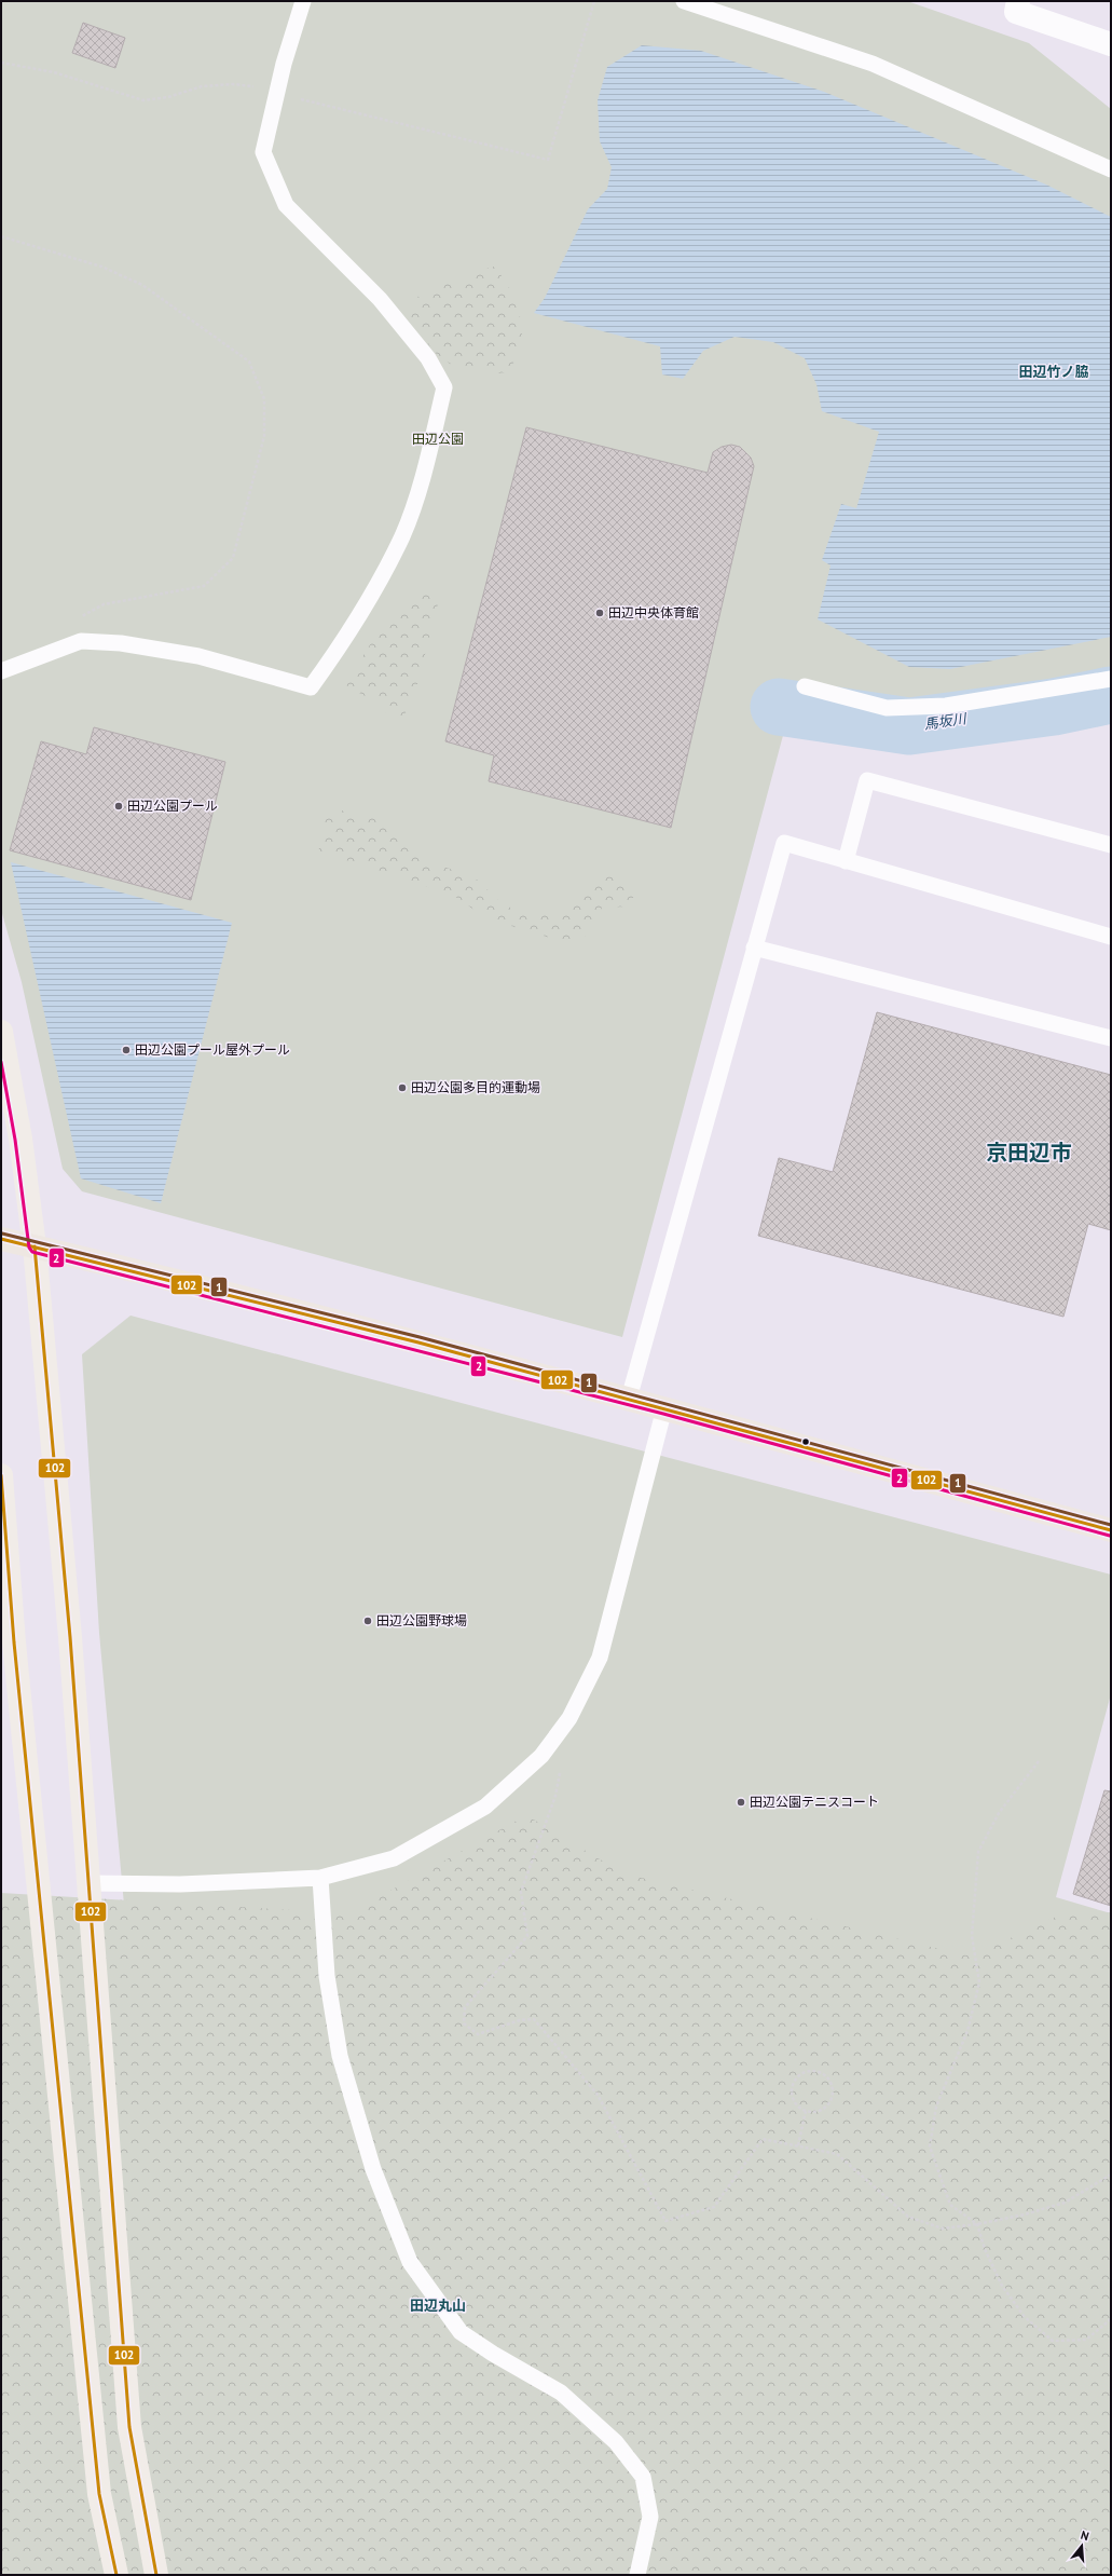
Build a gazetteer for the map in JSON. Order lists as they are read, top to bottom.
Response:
{
  "districts": ["田辺竹ノ脇", "京田辺市", "田辺丸山"],
  "water": ["馬坂川"],
  "parks": ["田辺公園"],
  "places": [
    "田辺中央体育館",
    "田辺公園プール",
    "田辺公園プール屋外プール",
    "田辺公園多目的運動場",
    "田辺公園野球場",
    "田辺公園テニスコート"
  ],
  "lines": ["transit line 2", "transit line 1", "transit line 102"],
  "north": "top"
}
